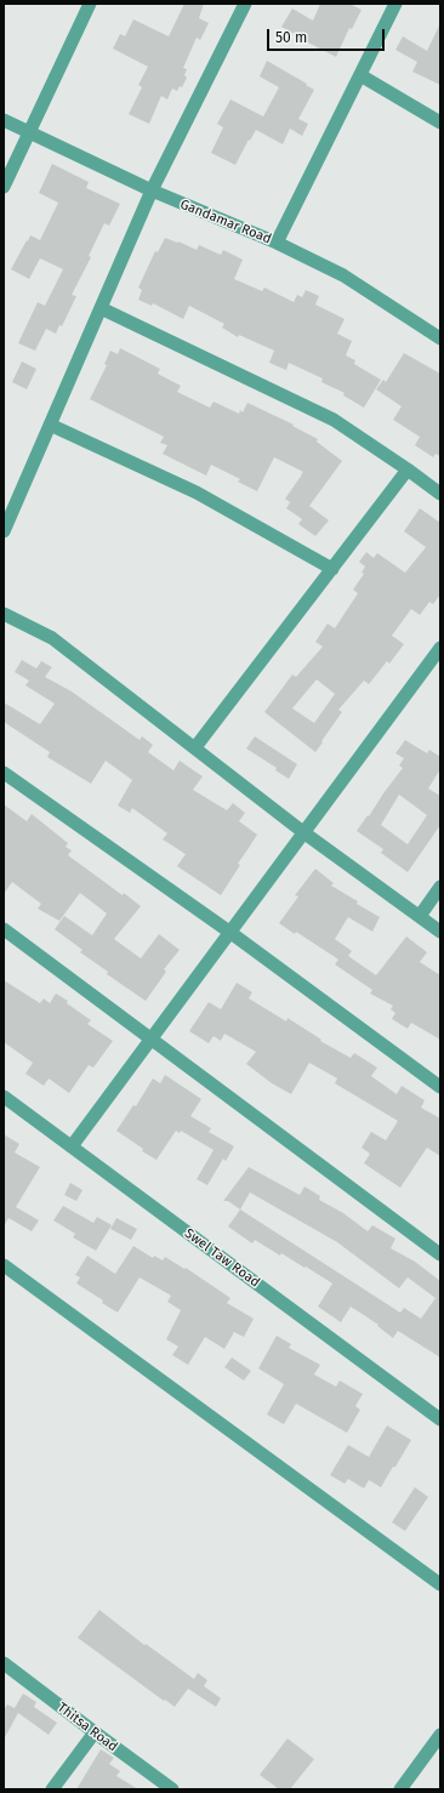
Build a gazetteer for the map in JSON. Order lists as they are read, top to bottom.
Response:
{
  "streets": {
    "street": ["Gandamar Road", "Swel Taw Road", "Thitsa Road"]
  },
  "scale_bar": "50 m"
}
